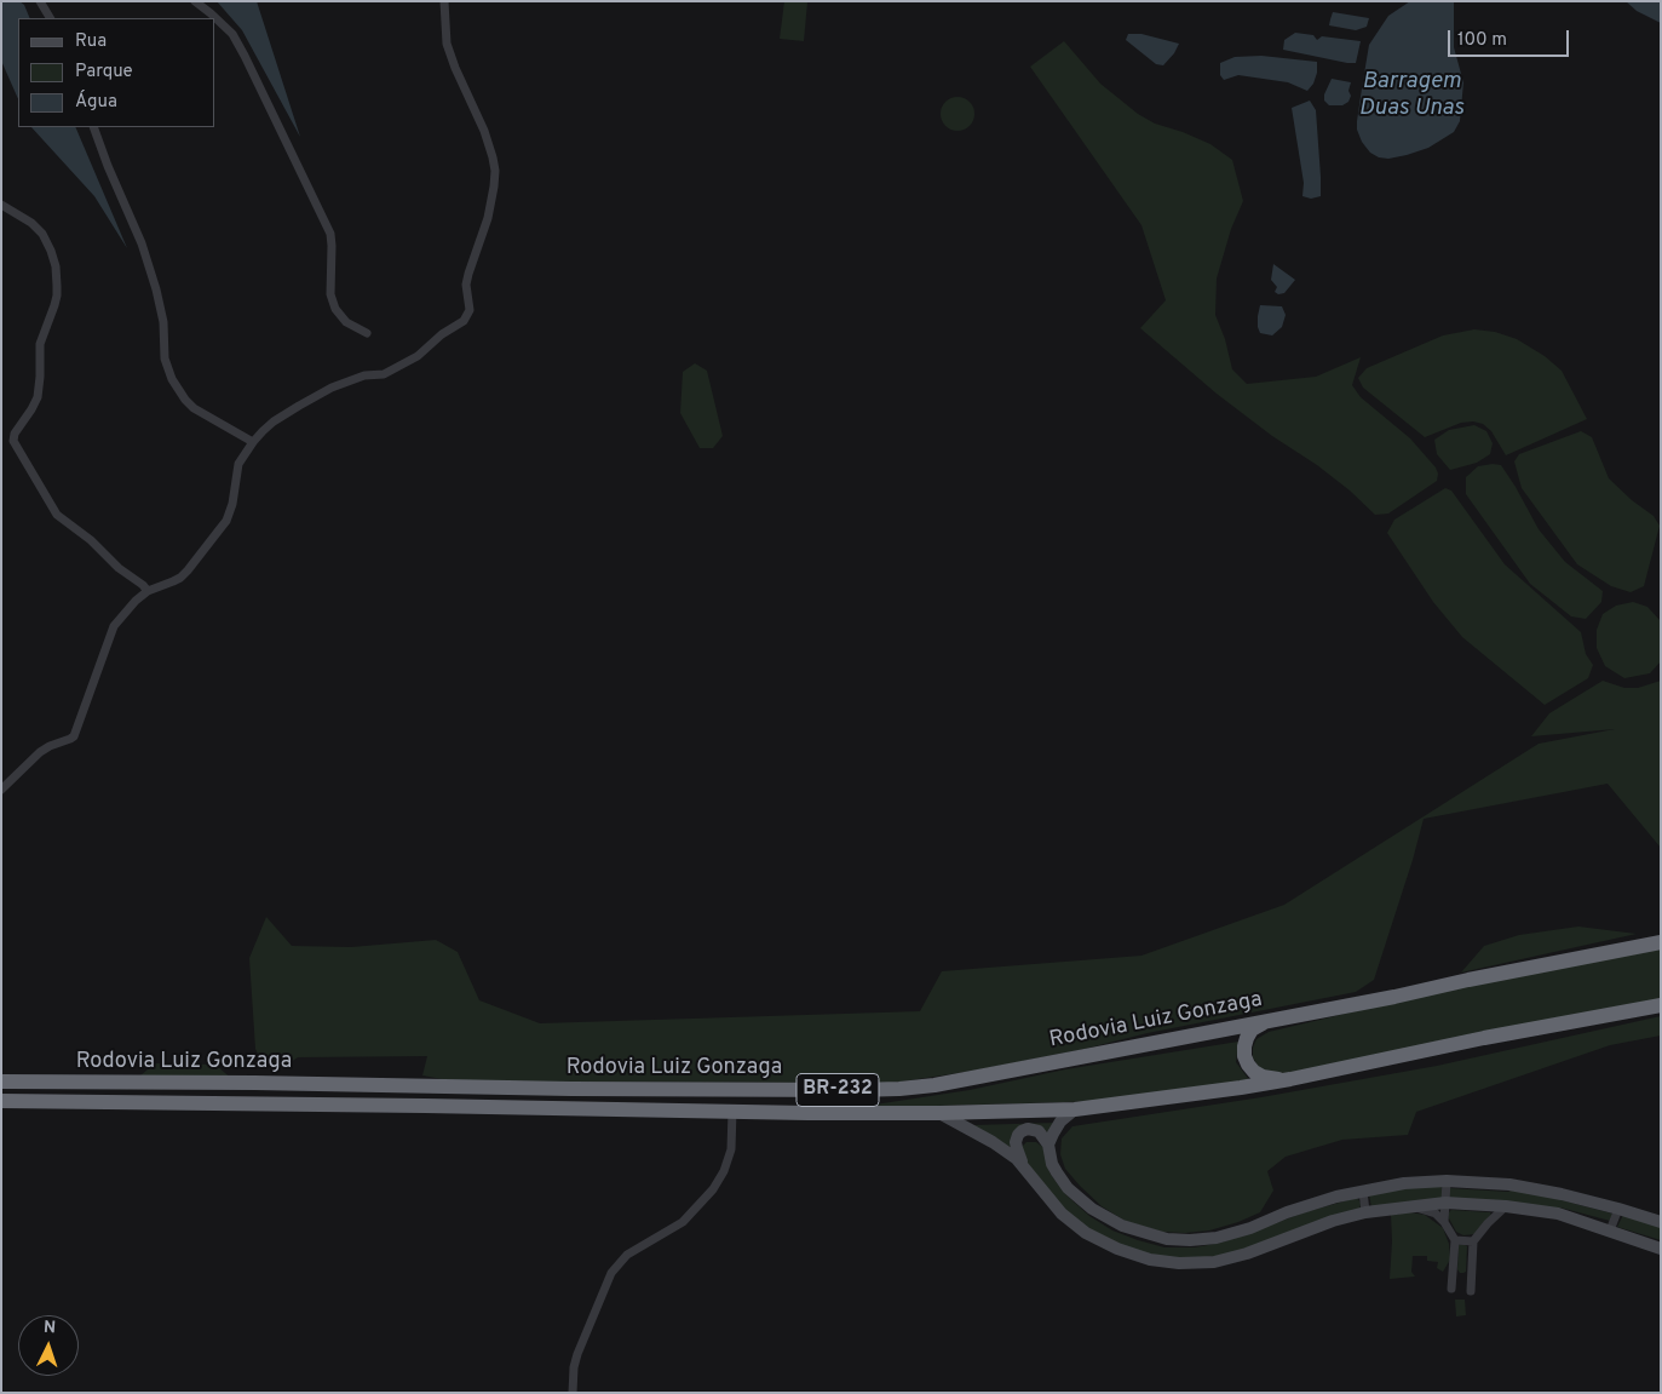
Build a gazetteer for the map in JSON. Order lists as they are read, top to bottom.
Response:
{
  "streets": {
    "highway": ["Rodovia Luiz Gonzaga", "BR-232"]
  },
  "water": ["Barragem Duas Unas"],
  "legend": ["Rua", "Parque", "Água"],
  "scale_bar": "100 m",
  "north": "top"
}
